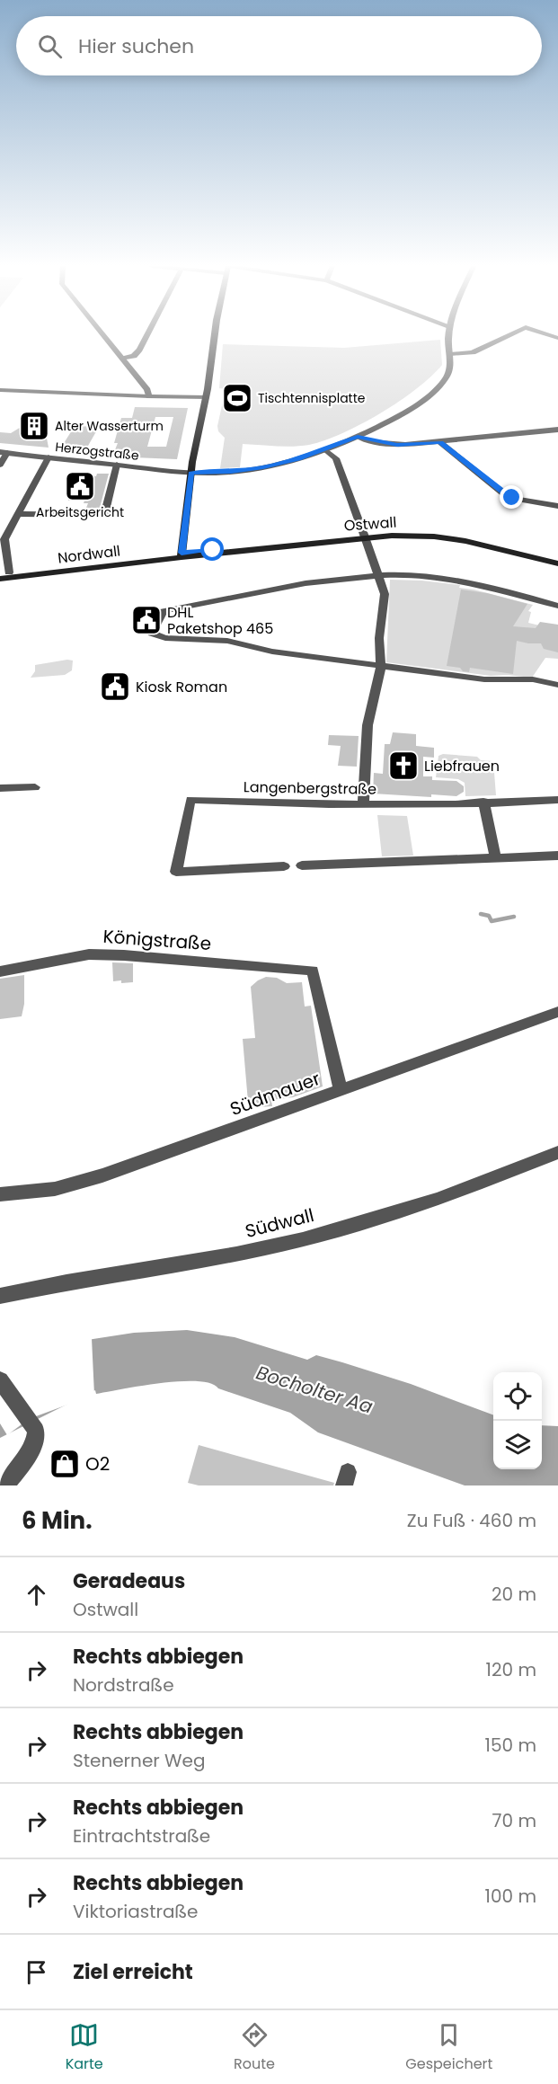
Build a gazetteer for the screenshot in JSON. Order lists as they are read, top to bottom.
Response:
{
  "streets": {
    "main road": ["Ostwall", "Nordwall"],
    "street": [
      "Herzogstraße",
      "Langenbergstraße",
      "Königstraße",
      "Südmauer",
      "Südwall"
    ]
  },
  "crossings": [
    ["Ostwall", "Nordwall"],
    ["Königstraße", "Südmauer"]
  ],
  "water": ["Bocholter Aa"],
  "places": {
    "sports": ["Tischtennisplatte"],
    "building": ["Alter Wasserturm"],
    "public building": ["Arbeitsgericht", "DHL Paketshop 465", "Kiosk Roman"],
    "church": ["Liebfrauen"],
    "shop": ["O2"]
  },
  "page": {
    "search": "Hier suchen",
    "heading": ["6 Min.", "Zu Fuß · 460 m"],
    "list": [
      ["Geradeaus", "Ostwall", "20 m"],
      ["Rechts abbiegen", "Nordstraße", "120 m"],
      ["Rechts abbiegen", "Stenerner Weg", "150 m"],
      ["Rechts abbiegen", "Eintrachtstraße", "70 m"],
      ["Rechts abbiegen", "Viktoriastraße", "100 m"],
      "Ziel erreicht"
    ],
    "nav": ["Karte", "Route", "Gespeichert"]
  }
}
